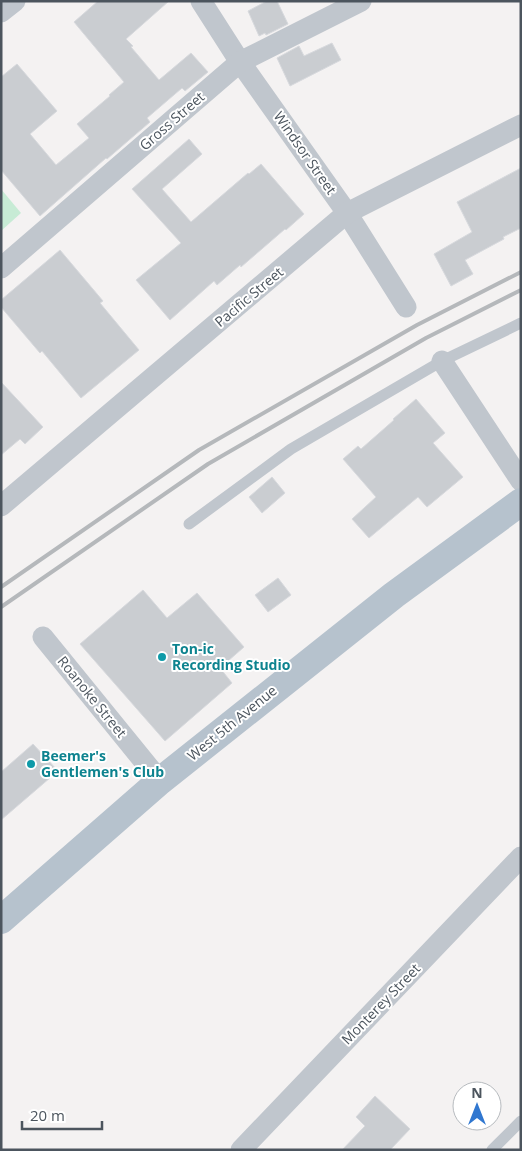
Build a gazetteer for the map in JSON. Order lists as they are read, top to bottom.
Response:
{
  "streets": {
    "main road": ["West 5th Avenue"],
    "street": [
      "Gross Street",
      "Windsor Street",
      "Pacific Street",
      "Roanoke Street",
      "Monterey Street"
    ]
  },
  "crossings": [
    ["Gross Street", "Windsor Street"],
    ["Windsor Street", "Pacific Street"],
    ["Roanoke Street", "West 5th Avenue"]
  ],
  "places": ["Ton-ic Recording Studio", "Beemer's Gentlemen's Club"],
  "scale_bar": "20 m",
  "north": "top"
}
